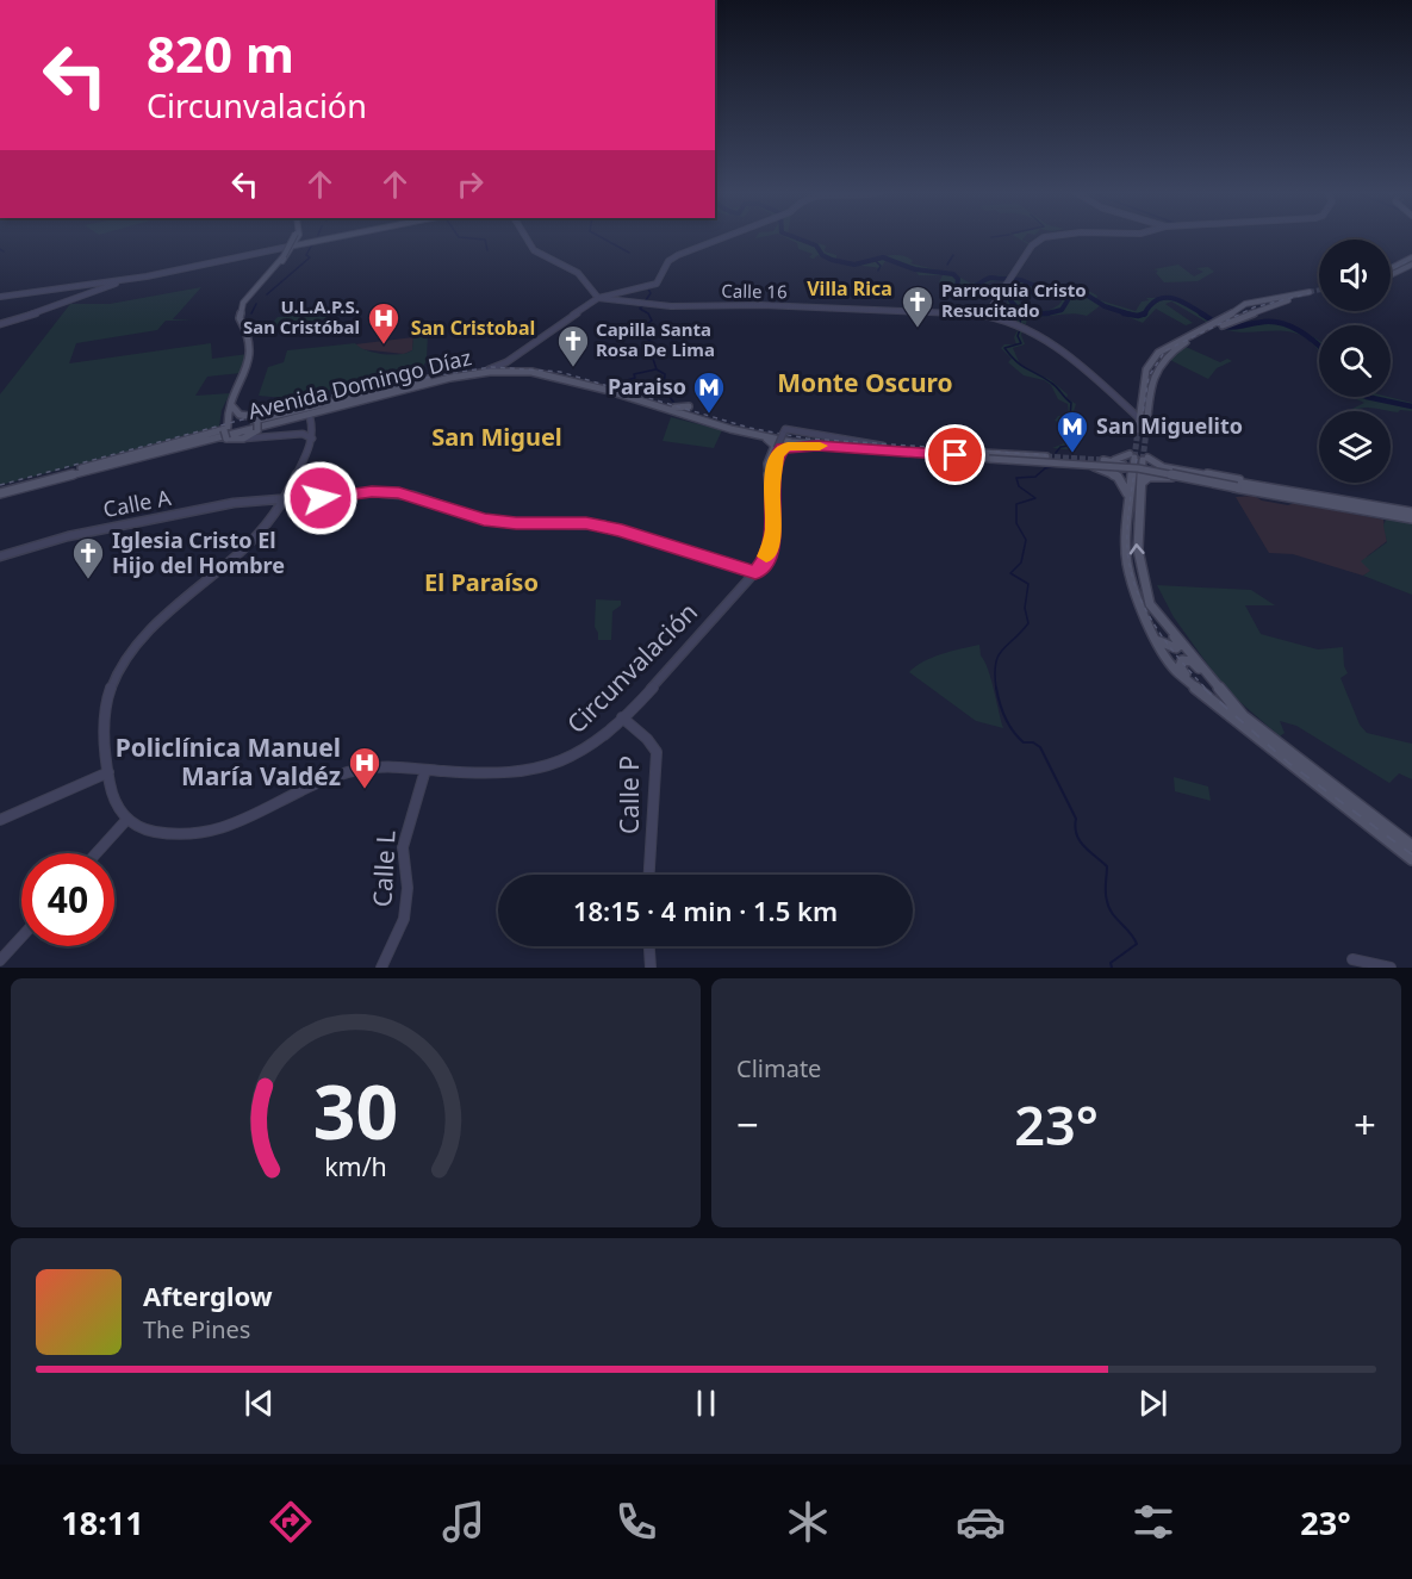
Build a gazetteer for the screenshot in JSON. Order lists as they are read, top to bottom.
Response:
{
  "streets": {
    "main road": [
      "Calle 16",
      "Avenida Domingo Díaz",
      "Calle A",
      "Circunvalación",
      "Calle P",
      "Calle L"
    ]
  },
  "crossings": [
    ["Avenida Domingo Díaz", "Circunvalación"],
    ["Calle A", "Circunvalación"],
    ["Circunvalación", "Calle P"],
    ["Circunvalación", "Calle L"]
  ],
  "districts": [
    "Villa Rica",
    "San Cristobal",
    "Monte Oscuro",
    "San Miguel",
    "El Paraíso"
  ],
  "places": {
    "church": ["Parroquia Cristo Resucitado", "Capilla Santa Rosa De Lima", "Iglesia Cristo El Hijo del Hombre"],
    "hospital": ["U.L.A.P.S. San Cristóbal", "Policlínica Manuel María Valdéz"],
    "metro station": ["Paraiso", "San Miguelito"]
  },
  "page": {
    "turn": ["820 m", "Circunvalación"],
    "limit": "40",
    "trip": "18:15 · 4 min · 1.5 km",
    "tile": "Climate",
    "heat": ["−", "23°", "+"],
    "song": ["Afterglow", "The Pines"],
    "tabs": ["18:11", "23°"],
    "gauge": ["30", "km/h"]
  }
}
